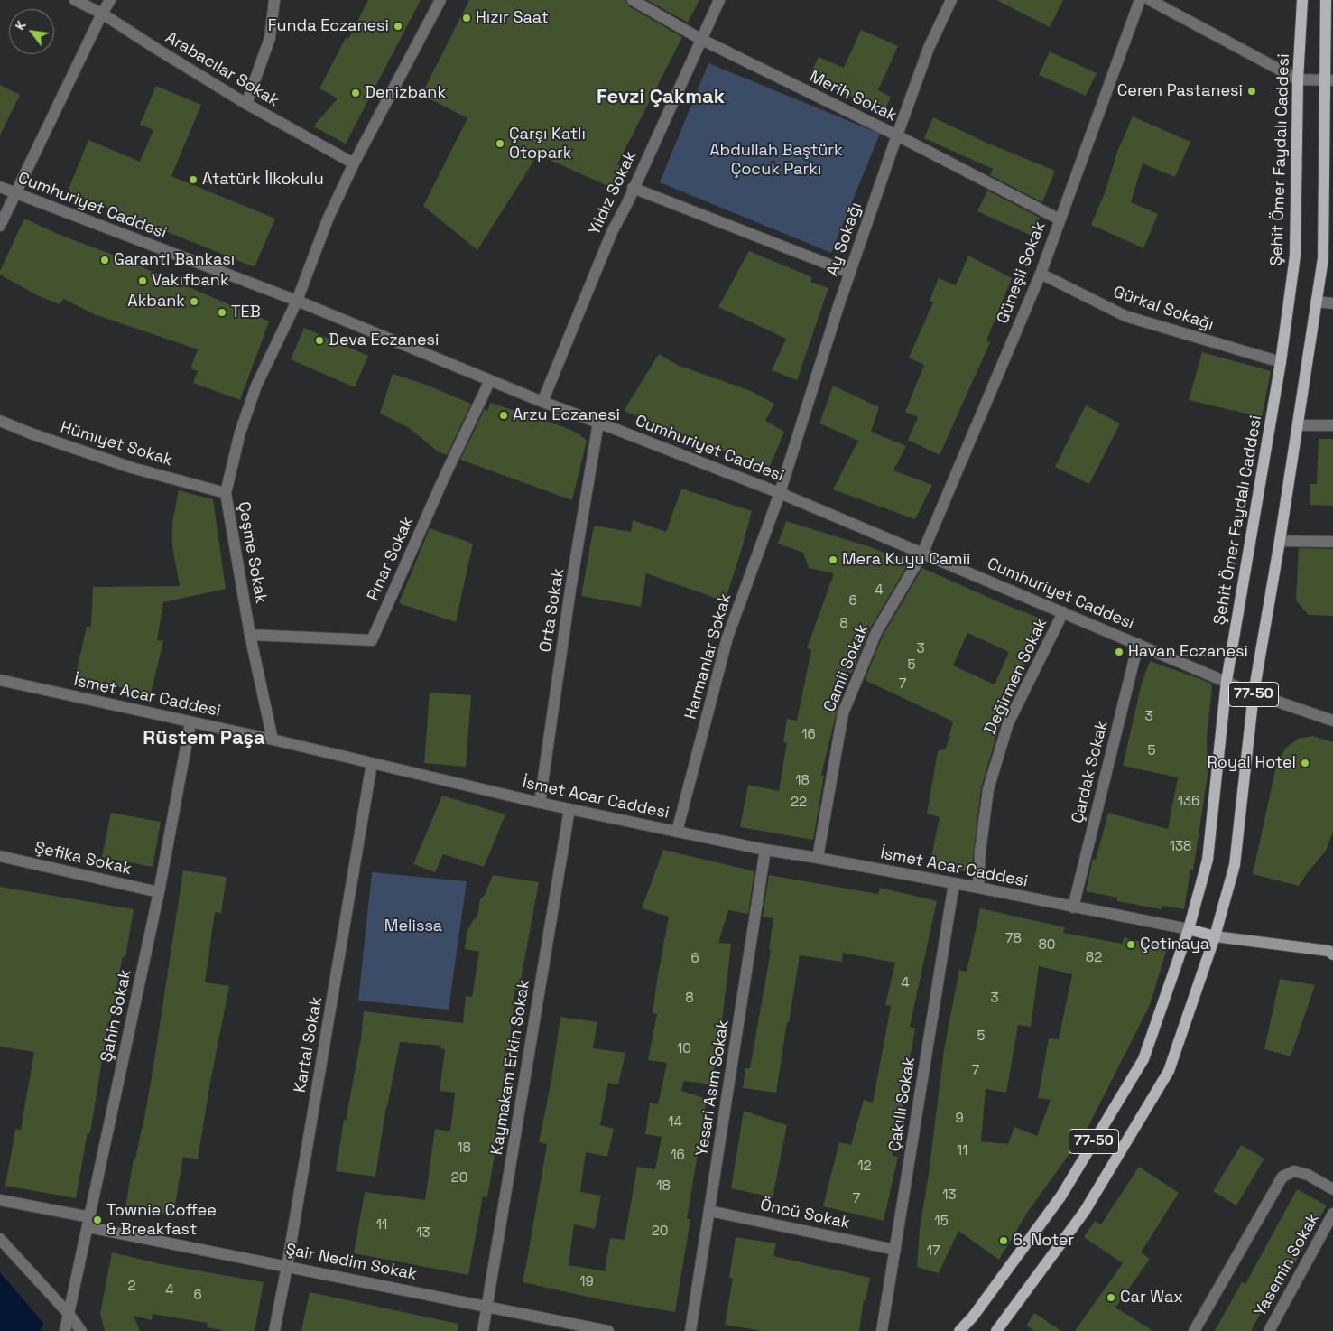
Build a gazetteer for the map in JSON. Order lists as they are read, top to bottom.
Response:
{
  "streets": {
    "main road": ["Şehit Ömer Faydalı Caddesi", "77-50"],
    "street": [
      "Arabacılar Sokak",
      "Merih Sokak",
      "Yıldız Sokak",
      "Cumhuriyet Caddesi",
      "Ay Sokağı",
      "Güneşli Sokak",
      "Gürkal Sokağı",
      "Hümıyet Sokak",
      "Çeşme Sokak",
      "Pınar Sokak",
      "Orta Sokak",
      "Harmanlar Sokak",
      "Camii Sokak",
      "Değirmen Sokak",
      "İsmet Acar Caddesi",
      "Çardak Sokak",
      "Şefika Sokak",
      "Şahin Sokak",
      "Kartal Sokak",
      "Kaymakam Erkin Sokak",
      "Yesari Asım Sokak",
      "Çakıllı Sokak",
      "Öncü Sokak",
      "Şair Nedim Sokak",
      "Yasemin Sokak"
    ]
  },
  "crossings": [
    ["Arabacılar Sokak", "Çeşme Sokak"],
    ["Merih Sokak", "Yıldız Sokak"],
    ["Merih Sokak", "Ay Sokağı"],
    ["Merih Sokak", "Güneşli Sokak"],
    ["Şehit Ömer Faydalı Caddesi", "Cumhuriyet Caddesi"],
    ["Şehit Ömer Faydalı Caddesi", "Gürkal Sokağı"],
    ["Şehit Ömer Faydalı Caddesi", "İsmet Acar Caddesi"],
    ["Yıldız Sokak", "Cumhuriyet Caddesi"],
    ["Cumhuriyet Caddesi", "Ay Sokağı"],
    ["Cumhuriyet Caddesi", "Güneşli Sokak"],
    ["Cumhuriyet Caddesi", "Çeşme Sokak"],
    ["Cumhuriyet Caddesi", "Pınar Sokak"],
    ["Cumhuriyet Caddesi", "Orta Sokak"],
    ["Cumhuriyet Caddesi", "Harmanlar Sokak"],
    ["Cumhuriyet Caddesi", "Camii Sokak"],
    ["Cumhuriyet Caddesi", "Değirmen Sokak"],
    ["Cumhuriyet Caddesi", "77-50"],
    ["Cumhuriyet Caddesi", "Çardak Sokak"],
    ["Ay Sokağı", "Harmanlar Sokak"],
    ["Güneşli Sokak", "Gürkal Sokağı"],
    ["Güneşli Sokak", "Camii Sokak"],
    ["Hümıyet Sokak", "Çeşme Sokak"],
    ["Çeşme Sokak", "Pınar Sokak"],
    ["Çeşme Sokak", "İsmet Acar Caddesi"],
    ["Orta Sokak", "İsmet Acar Caddesi"],
    ["Harmanlar Sokak", "İsmet Acar Caddesi"],
    ["Camii Sokak", "İsmet Acar Caddesi"],
    ["Değirmen Sokak", "İsmet Acar Caddesi"],
    ["İsmet Acar Caddesi", "Çardak Sokak"],
    ["İsmet Acar Caddesi", "Şahin Sokak"],
    ["İsmet Acar Caddesi", "Kartal Sokak"],
    ["İsmet Acar Caddesi", "Kaymakam Erkin Sokak"],
    ["İsmet Acar Caddesi", "Yesari Asım Sokak"],
    ["İsmet Acar Caddesi", "Çakıllı Sokak"],
    ["Şefika Sokak", "Şahin Sokak"],
    ["Şahin Sokak", "Şair Nedim Sokak"],
    ["Kartal Sokak", "Şair Nedim Sokak"],
    ["Kaymakam Erkin Sokak", "Şair Nedim Sokak"],
    ["Yesari Asım Sokak", "Öncü Sokak"],
    ["Çakıllı Sokak", "Öncü Sokak"]
  ],
  "districts": ["Fevzi Çakmak", "Rüstem Paşa"],
  "parks": ["Abdullah Baştürk Çocuk Parkı", "Melissa"],
  "places": [
    "Hızır Saat",
    "Funda Eczanesi",
    "Ceren Pastanesi",
    "Denizbank",
    "Çarşı Katlı Otopark",
    "Atatürk İlkokulu",
    "Garanti Bankası",
    "Vakıfbank",
    "Akbank",
    "TEB",
    "Deva Eczanesi",
    "Arzu Eczanesi",
    "Mera Kuyu Camii",
    "Havan Eczanesi",
    "Royal Hotel",
    "Çetinaya",
    "Townie Coffee & Breakfast",
    "6. Noter",
    "Car Wax"
  ],
  "house_numbers": [
    "4",
    "6",
    "8",
    "3",
    "5",
    "7",
    "3",
    "16",
    "5",
    "18",
    "136",
    "22",
    "138",
    "78",
    "80",
    "82",
    "6",
    "4",
    "8",
    "3",
    "5",
    "10",
    "7",
    "9",
    "14",
    "18",
    "11",
    "16",
    "12",
    "20",
    "18",
    "13",
    "7",
    "15",
    "11",
    "20",
    "13",
    "17",
    "19",
    "2",
    "4",
    "6"
  ],
  "north": "top left"
}
